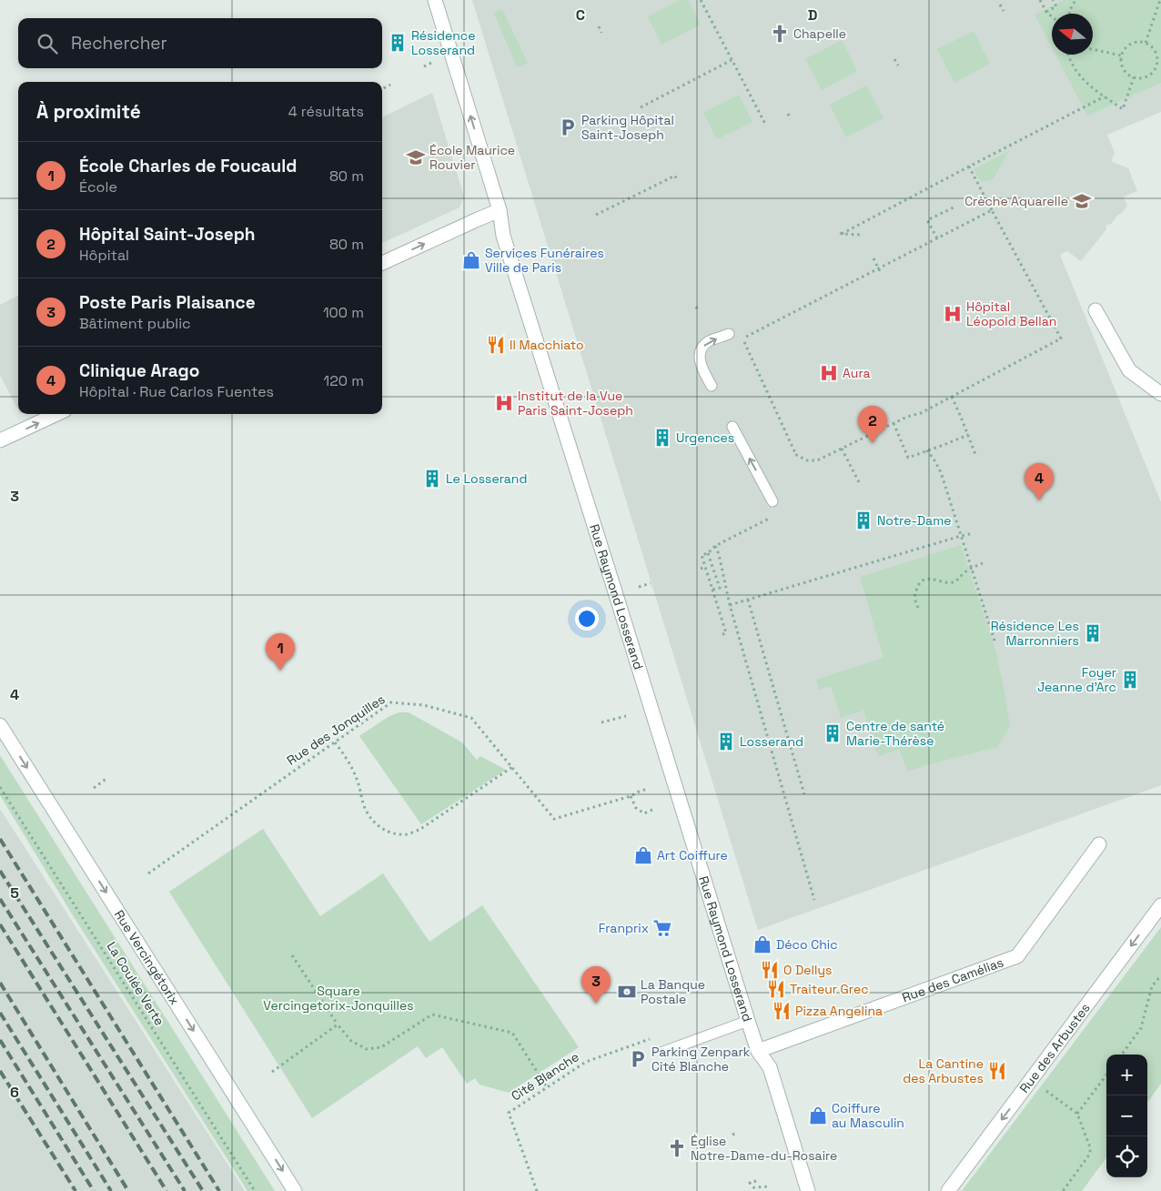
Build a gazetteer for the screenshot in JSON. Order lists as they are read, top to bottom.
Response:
{
  "streets": {
    "street": [
      "Rue Raymond Losserand",
      "Rue Vercingétorix",
      "Rue des Camélias",
      "Rue des Arbustes"
    ],
    "path": ["Rue des Jonquilles", "La Coulée Verte", "Cité Blanche"]
  },
  "crossings": [
    ["Rue Raymond Losserand", "Rue des Camélias"]
  ],
  "one_way": ["Rue Vercingétorix", "Rue des Arbustes"],
  "parks": ["Square Vercingetorix-Jonquilles"],
  "places": {
    "church": ["Chapelle", "Église Notre-Dame-du-Rosaire"],
    "building": [
      "Résidence Losserand",
      "Urgences",
      "Le Losserand",
      "Notre-Dame",
      "Résidence Les Marronniers",
      "Foyer Jeanne d'Arc",
      "Centre de santé Marie-Thérèse",
      "Losserand"
    ],
    "parking": ["Parking Hôpital Saint-Joseph", "Parking Zenpark Cité Blanche"],
    "school or university": ["École Maurice Rouvier", "Crèche Aquarelle"],
    "shop": [
      "Services Funéraires Ville de Paris",
      "Art Coiffure",
      "Déco Chic",
      "Coiffure au Masculin"
    ],
    "hospital": ["Hôpital Léopold Bellan", "Aura", "Institut de la Vue Paris Saint-Joseph"],
    "restaurant": [
      "Il Macchiato",
      "O Dellys",
      "Traiteur Grec",
      "Pizza Angelina",
      "La Cantine des Arbustes"
    ],
    "supermarket": ["Franprix"],
    "bank": ["La Banque Postale"]
  },
  "north": "left",
  "page": {
    "search": "Rechercher",
    "heading": ["À proximité", "4 résultats"],
    "list": [
      {
        "mark": "1",
        "name": "École Charles de Foucauld",
        "note": "École",
        "value": "80 m"
      },
      {
        "mark": "2",
        "name": "Hôpital Saint-Joseph",
        "note": "Hôpital",
        "value": "80 m"
      },
      {
        "mark": "3",
        "name": "Poste Paris Plaisance",
        "note": "Bâtiment public",
        "value": "100 m"
      },
      {
        "mark": "4",
        "name": "Clinique Arago",
        "note": "Hôpital · Rue Carlos Fuentes",
        "value": "120 m"
      }
    ],
    "pins": [
      "2",
      "4",
      "1",
      "3"
    ],
    "map_buttons": ["+", "−"]
  },
  "grid": {
    "columns": ["C", "D"],
    "rows": [
      "3",
      "4",
      "5",
      "6"
    ]
  }
}
